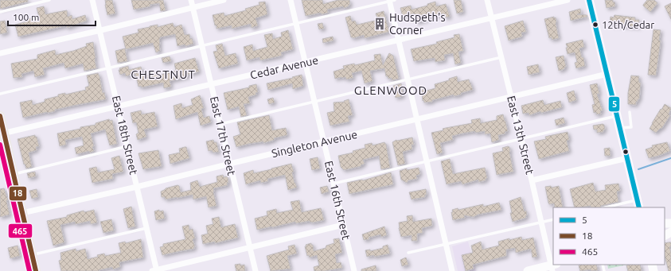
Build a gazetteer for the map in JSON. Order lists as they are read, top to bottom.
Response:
{
  "streets": {
    "street": [
      "Cedar Avenue",
      "East 18th Street",
      "East 13th Street",
      "East 17th Street",
      "Singleton Avenue",
      "East 16th Street"
    ]
  },
  "crossings": [
    ["Cedar Avenue", "East 18th Street"],
    ["Cedar Avenue", "East 13th Street"],
    ["Cedar Avenue", "East 17th Street"],
    ["Cedar Avenue", "East 16th Street"],
    ["East 18th Street", "Singleton Avenue"],
    ["East 13th Street", "Singleton Avenue"],
    ["East 17th Street", "Singleton Avenue"],
    ["Singleton Avenue", "East 16th Street"]
  ],
  "districts": ["CHESTNUT", "GLENWOOD"],
  "places": {
    "building": ["Hudspeth's Corner"],
    "other": ["12th/Cedar"]
  },
  "lines": ["transit line 5", "transit line 18", "transit line 465"],
  "legend": ["5", "18", "465"],
  "scale_bar": "100 m"
}
